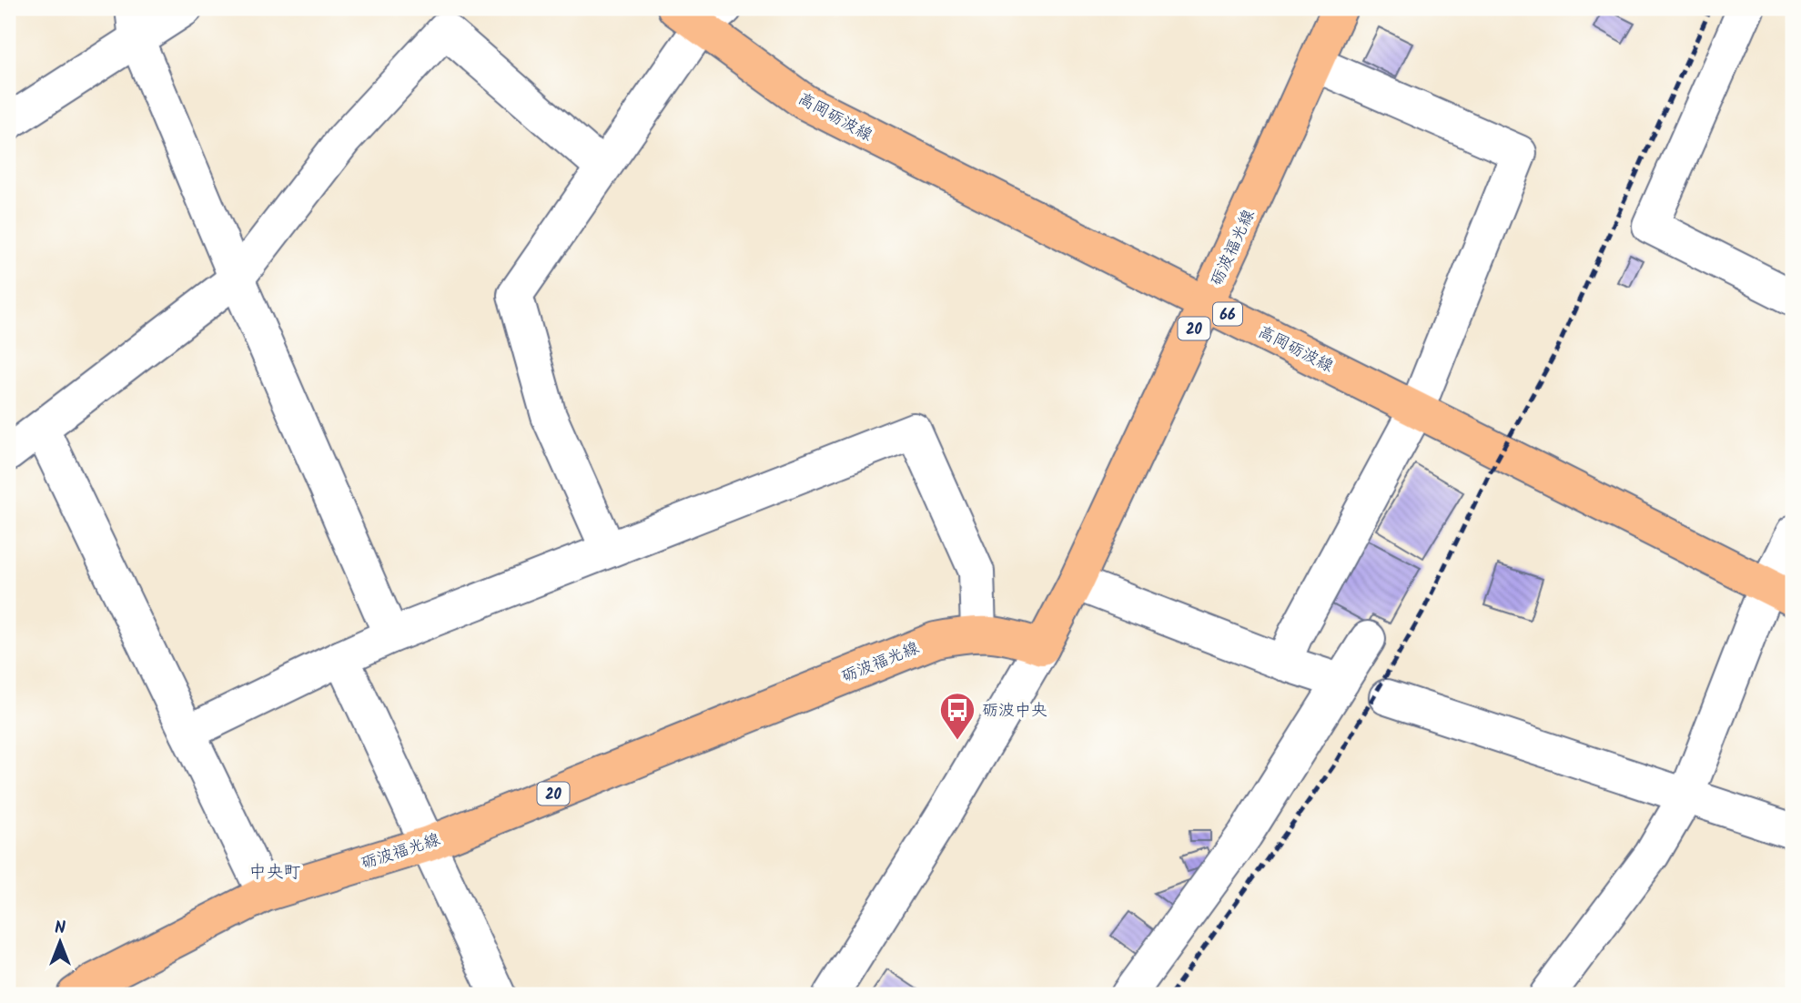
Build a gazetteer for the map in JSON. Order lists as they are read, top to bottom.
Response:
{
  "streets": {
    "main road": [
      "高岡砺波線",
      "砺波福光線",
      "66",
      "20"
    ]
  },
  "crossings": [
    ["高岡砺波線", "砺波福光線"]
  ],
  "districts": ["中央町"],
  "places": {
    "bus stop": ["砺波中央"]
  },
  "north": "top"
}
